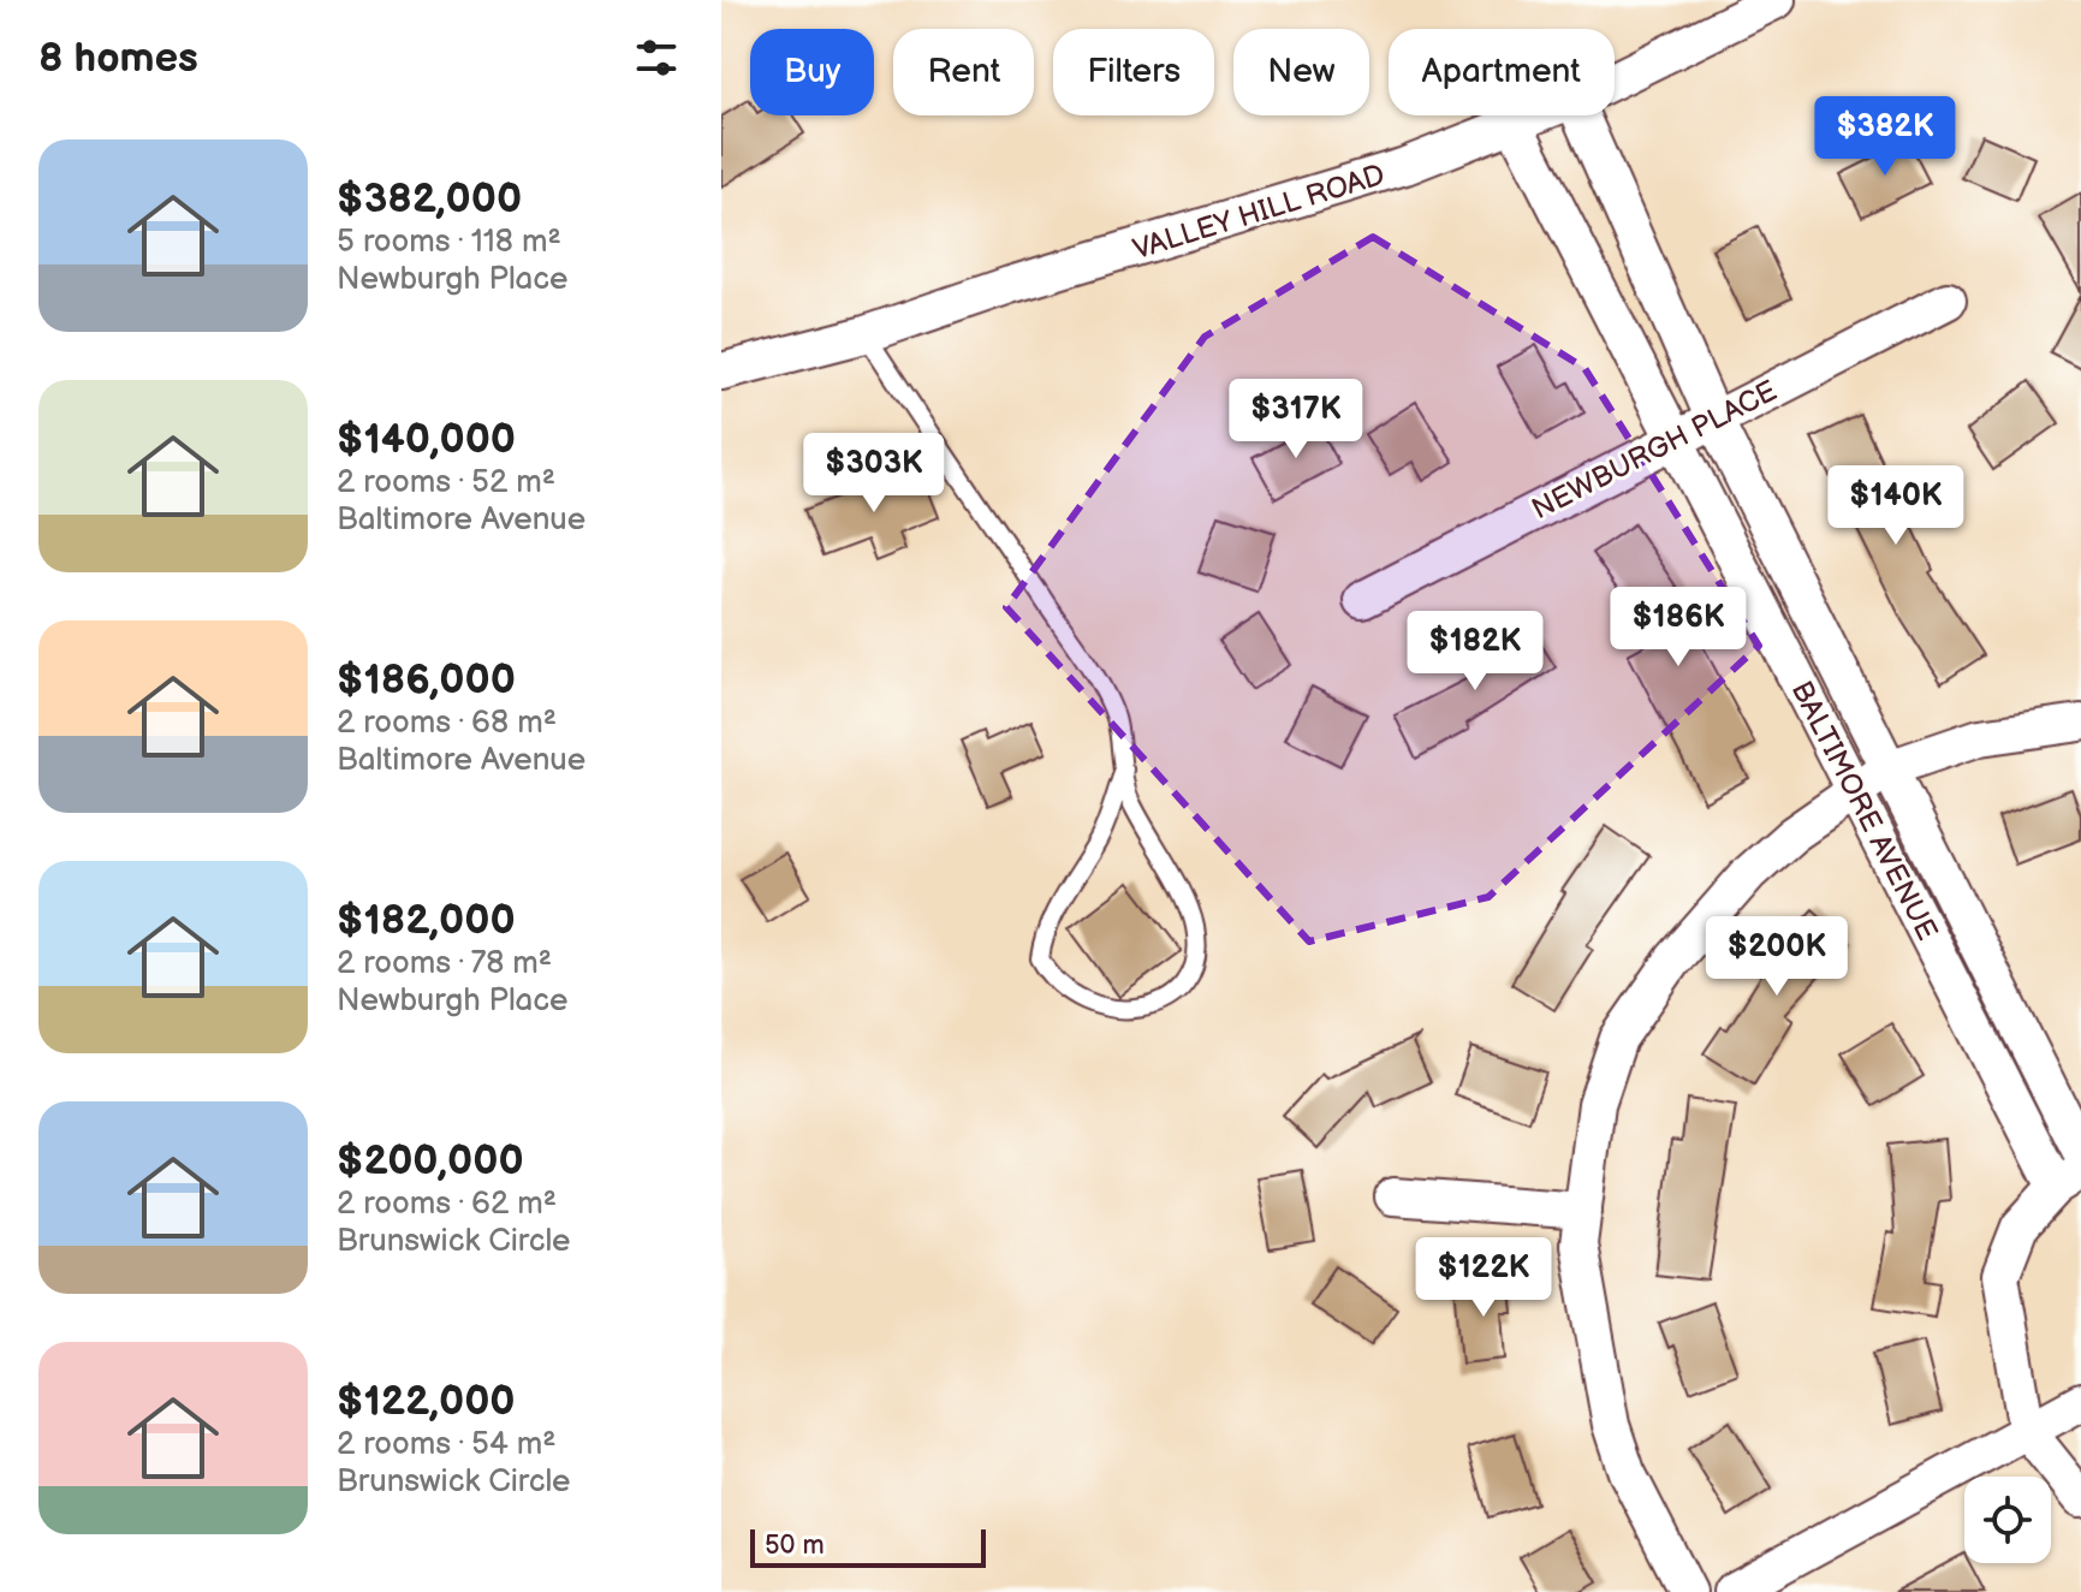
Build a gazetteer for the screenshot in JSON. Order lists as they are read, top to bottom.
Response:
{
  "streets": {
    "street": ["VALLEY HILL ROAD", "NEWBURGH PLACE", "BALTIMORE AVENUE"]
  },
  "crossings": [
    ["VALLEY HILL ROAD", "BALTIMORE AVENUE"],
    ["NEWBURGH PLACE", "BALTIMORE AVENUE"]
  ],
  "scale_bar": "50 m",
  "page": {
    "heading": "8 homes",
    "chip": [
      "Buy",
      "Rent",
      "Filters",
      "New",
      "Apartment"
    ],
    "price": [
      "$382K",
      "$317K",
      "$303K",
      "$140K",
      "$186K",
      "$182K",
      "$200K",
      "$122K"
    ],
    "list": [
      {
        "name": "$382,000",
        "note": "5 rooms · 118 m² · Newburgh Place"
      },
      {
        "name": "$140,000",
        "note": "2 rooms · 52 m² · Baltimore Avenue"
      },
      {
        "name": "$186,000",
        "note": "2 rooms · 68 m² · Baltimore Avenue"
      },
      {
        "name": "$182,000",
        "note": "2 rooms · 78 m² · Newburgh Place"
      },
      {
        "name": "$200,000",
        "note": "2 rooms · 62 m² · Brunswick Circle"
      },
      {
        "name": "$122,000",
        "note": "2 rooms · 54 m² · Brunswick Circle"
      }
    ],
    "scale": "50 m"
  }
}
